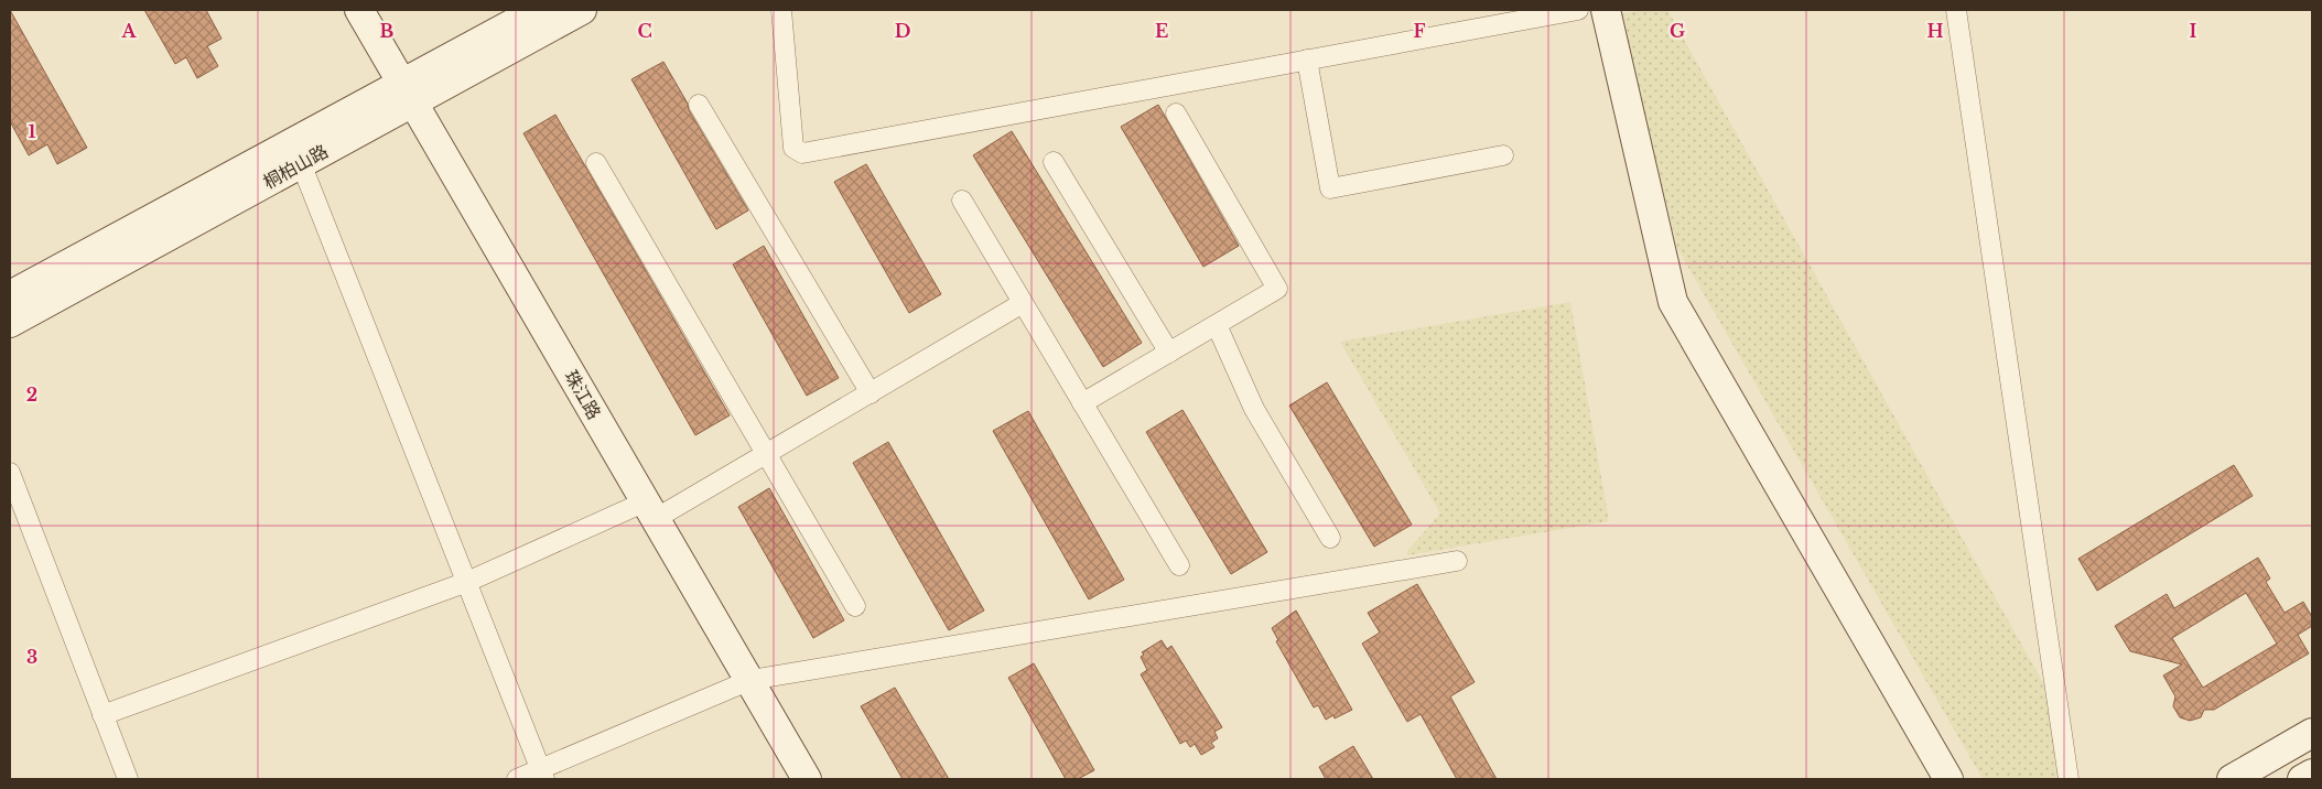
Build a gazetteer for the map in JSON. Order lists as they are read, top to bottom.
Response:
{
  "streets": {
    "street": ["桐柏山路", "珠江路"]
  },
  "crossings": [
    ["桐柏山路", "珠江路"]
  ],
  "grid": {
    "columns": [
      "A",
      "B",
      "C",
      "D",
      "E",
      "F",
      "G",
      "H",
      "I"
    ],
    "rows": ["1", "2", "3"]
  }
}
